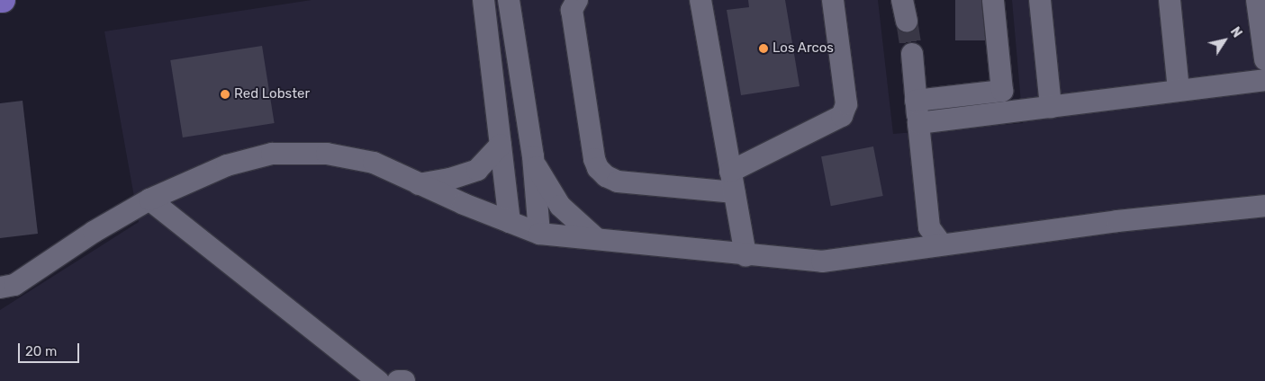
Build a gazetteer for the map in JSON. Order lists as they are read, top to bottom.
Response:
{
  "places": ["Los Arcos", "Red Lobster"],
  "scale_bar": "20 m",
  "north": "top right"
}
